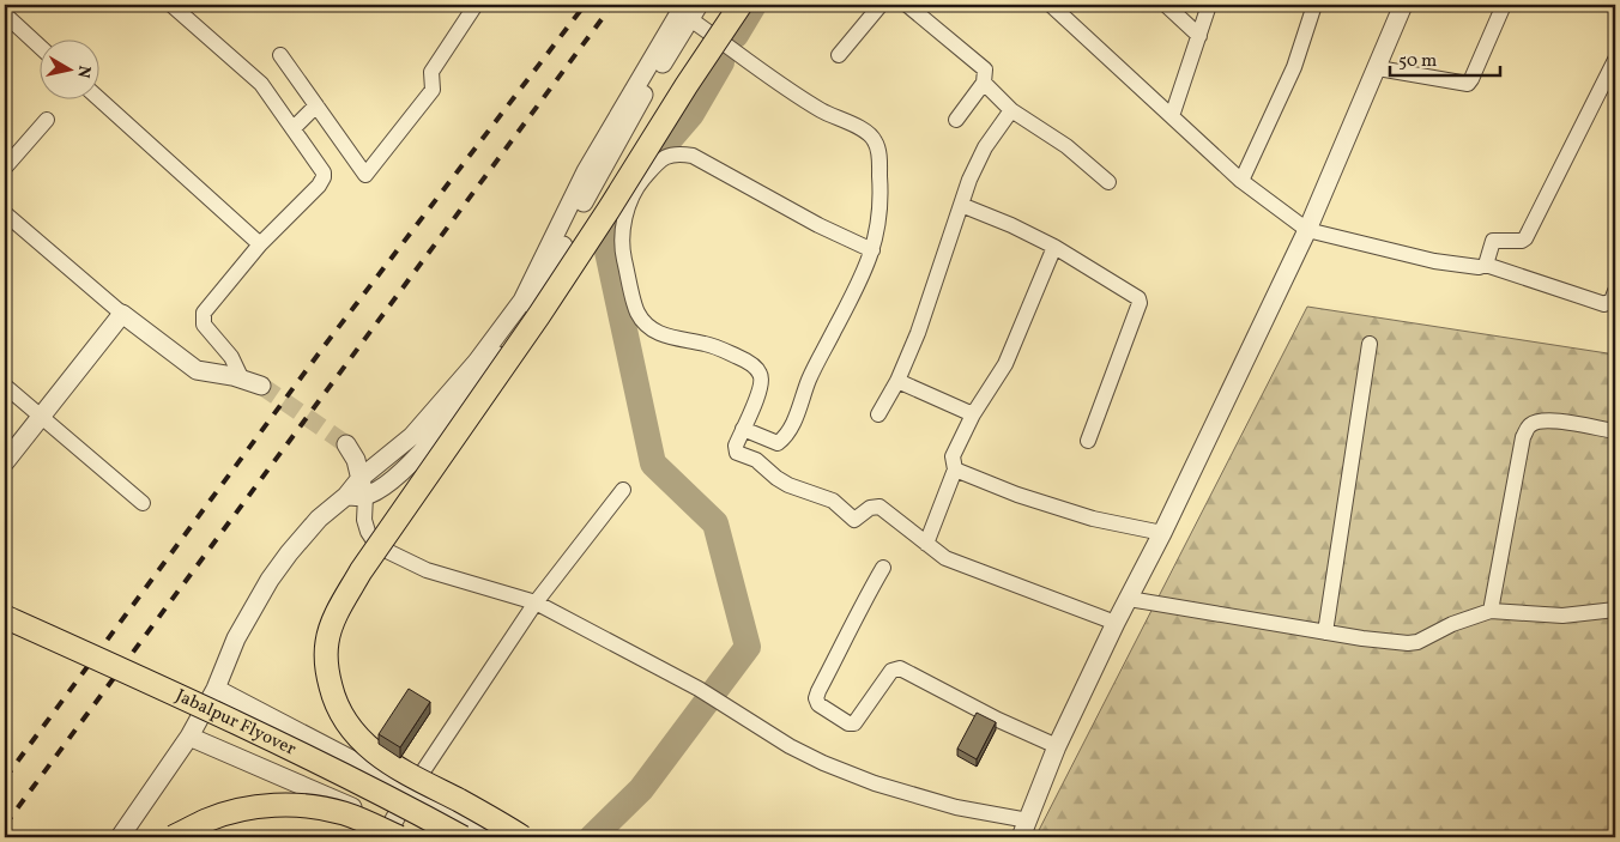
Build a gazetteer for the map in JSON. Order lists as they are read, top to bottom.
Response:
{
  "streets": {
    "main road": ["Jabalpur Flyover"]
  },
  "scale_bar": "50 m",
  "north": "right"
}
